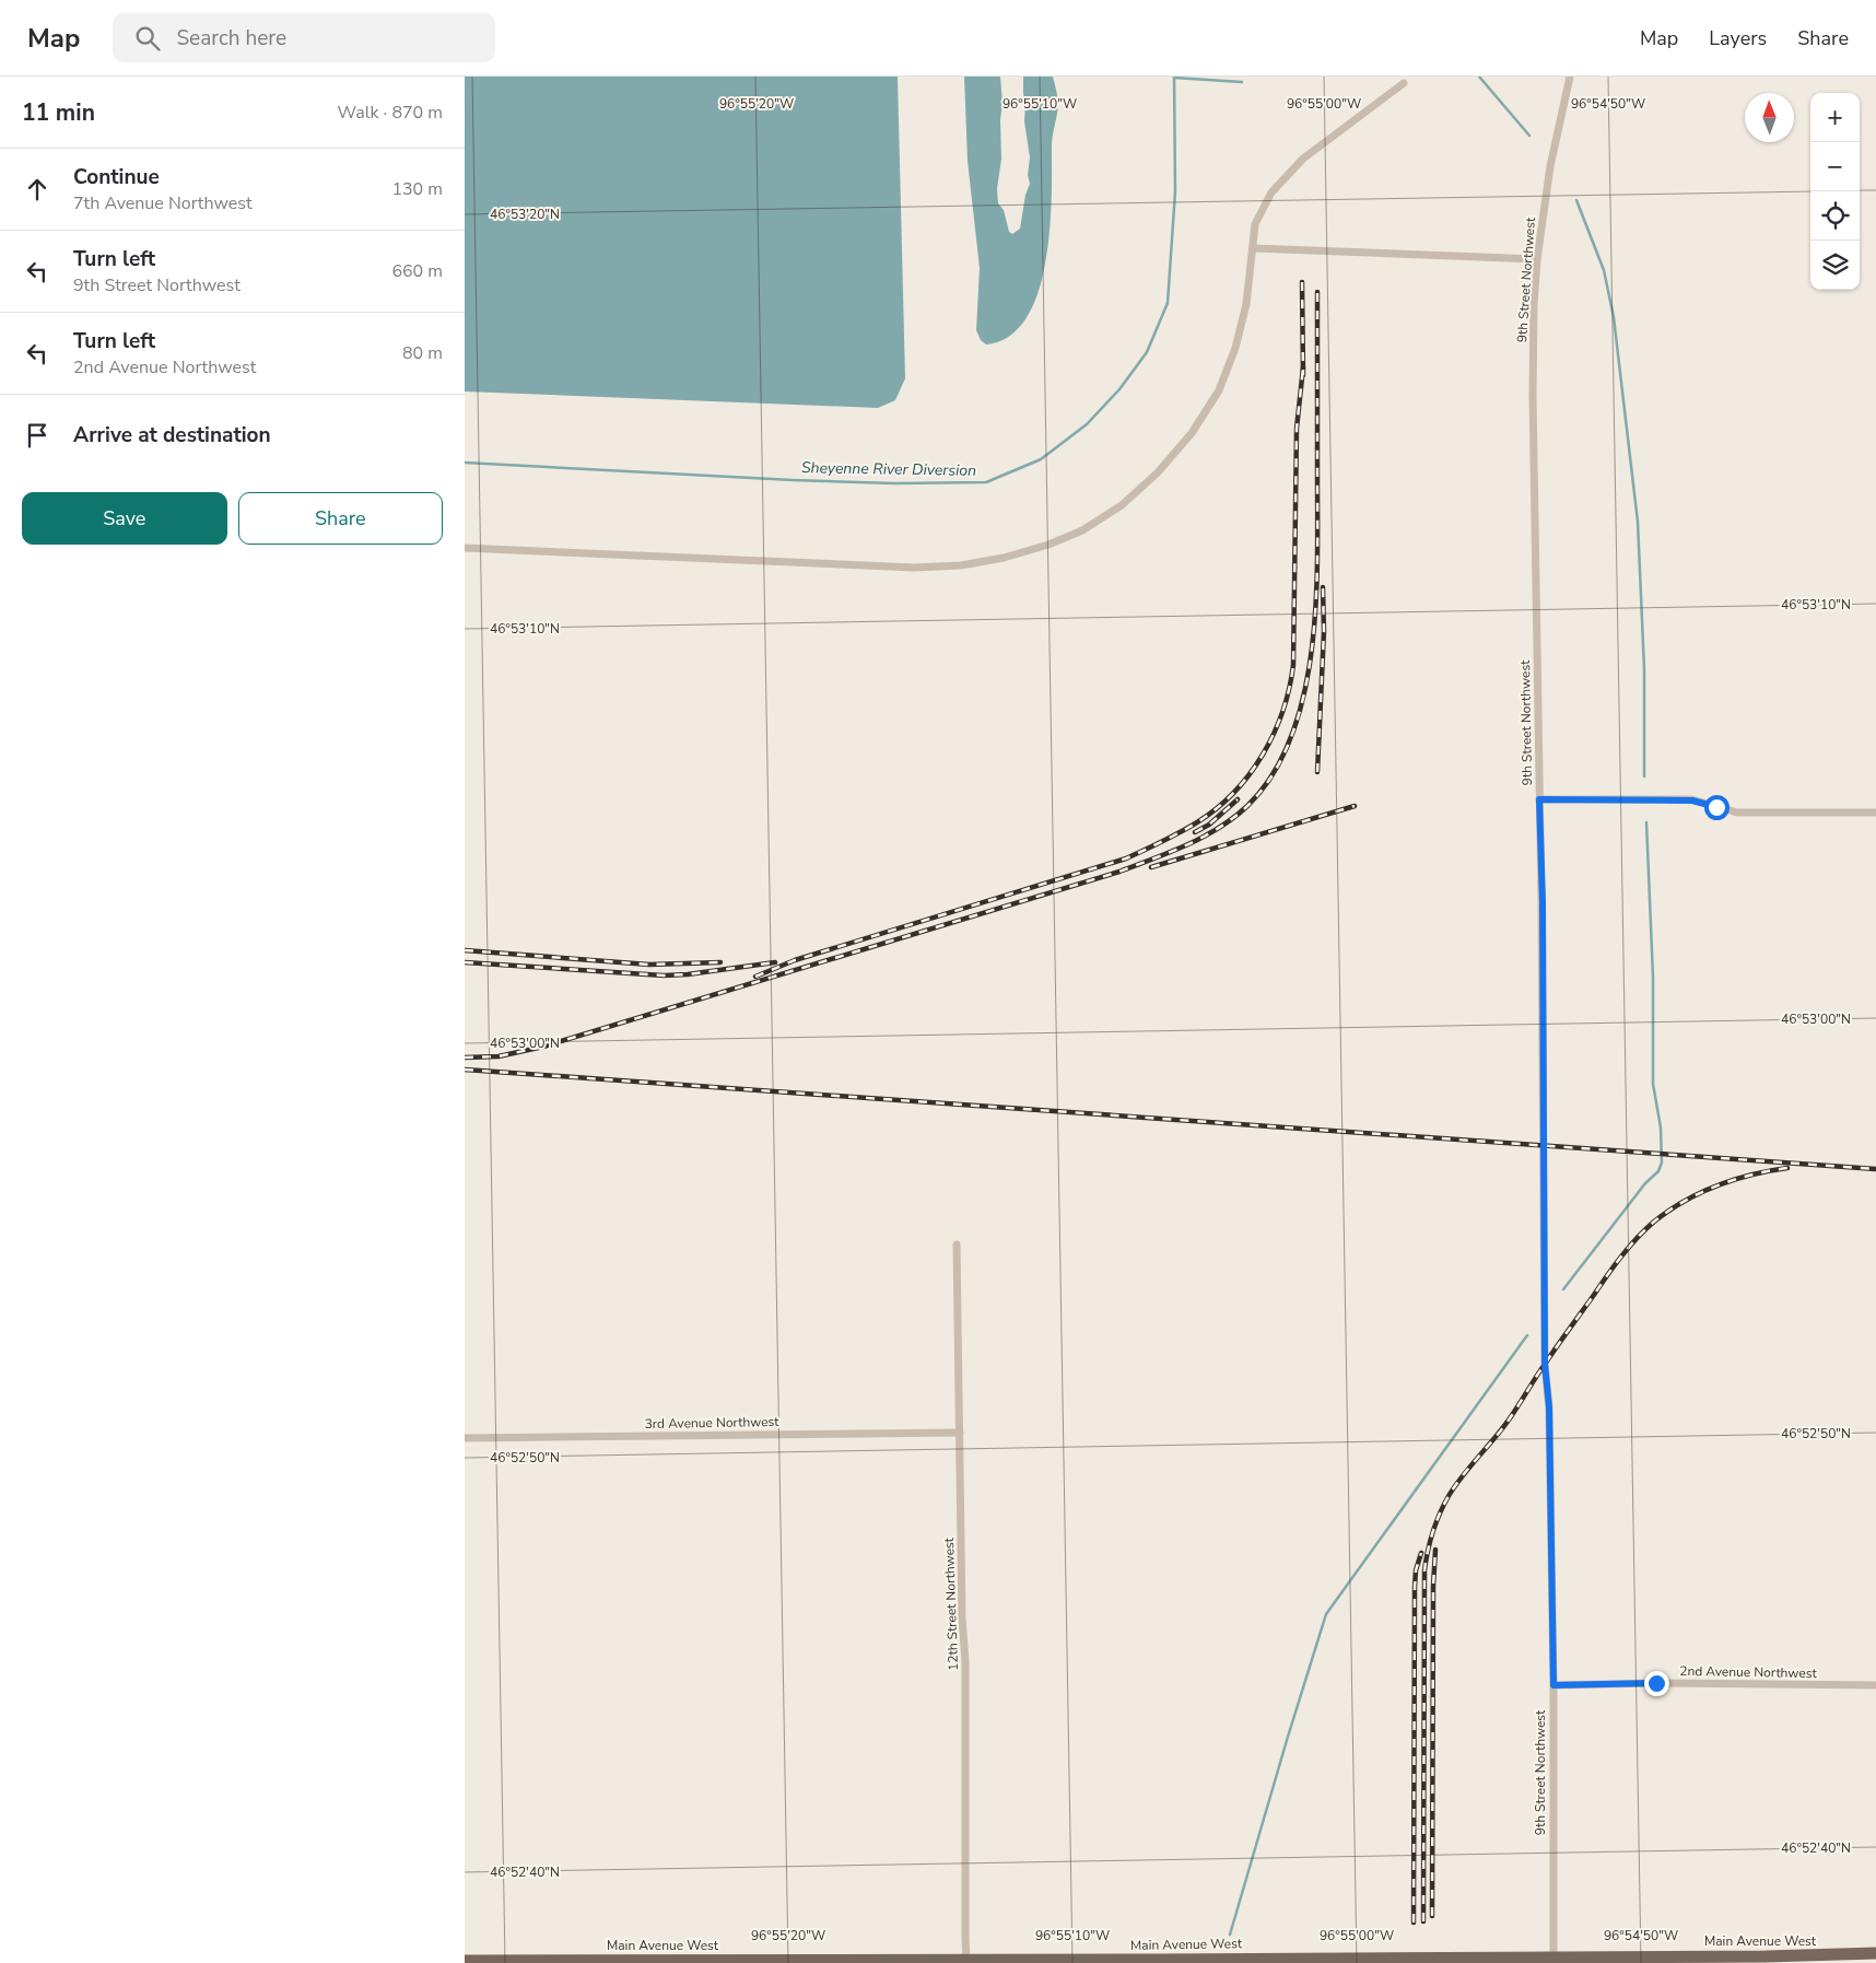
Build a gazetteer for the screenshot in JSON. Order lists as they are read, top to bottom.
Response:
{
  "streets": {
    "main road": ["Main Avenue West"],
    "street": [
      "9th Street Northwest",
      "3rd Avenue Northwest",
      "12th Street Northwest",
      "2nd Avenue Northwest"
    ]
  },
  "crossings": [
    ["9th Street Northwest", "2nd Avenue Northwest"],
    ["9th Street Northwest", "Main Avenue West"],
    ["3rd Avenue Northwest", "12th Street Northwest"],
    ["12th Street Northwest", "Main Avenue West"]
  ],
  "water": ["Sheyenne River Diversion"],
  "north": "top",
  "page": {
    "header": "Map",
    "search": "Search here",
    "nav": ["Map", "Layers", "Share"],
    "heading": ["11 min", "Walk · 870 m"],
    "map_buttons": ["+", "−"],
    "list": [
      ["Continue", "7th Avenue Northwest", "130 m"],
      ["Turn left", "9th Street Northwest", "660 m"],
      ["Turn left", "2nd Avenue Northwest", "80 m"],
      "Arrive at destination"
    ],
    "buttons": ["Save", "Share"]
  },
  "coordinates": [
    "96°55'20\"W",
    "96°55'10\"W",
    "96°55'00\"W",
    "96°54'50\"W",
    "46°53'20\"N",
    "46°53'10\"N",
    "46°53'00\"N",
    "46°52'50\"N",
    "46°52'40\"N"
  ]
}
